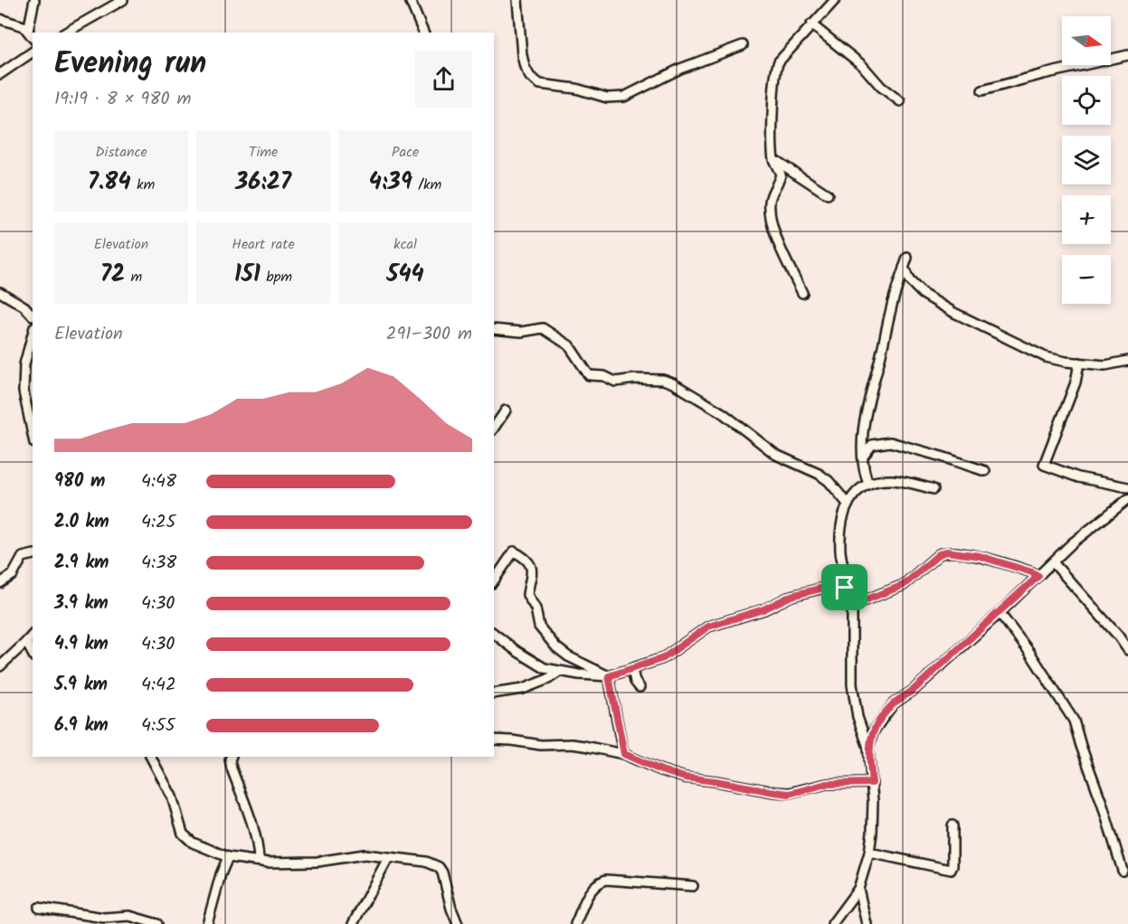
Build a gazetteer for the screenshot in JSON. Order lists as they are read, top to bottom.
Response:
{
  "north": "right",
  "page": {
    "map_buttons": ["+", "−"],
    "heading": ["Evening run", "19:19 · 8 × 980 m"],
    "stats": [
      ["Distance", "7.84 km"],
      ["Time", "36:27"],
      ["Pace", "4:39 /km"],
      ["Elevation", "72 m"],
      ["Heart rate", "151 bpm"],
      ["kcal", "544"]
    ],
    "chart": ["Elevation", "291–300 m"],
    "list": [
      {
        "name": "980 m",
        "note": "4:48"
      },
      {
        "name": "2.0 km",
        "note": "4:25"
      },
      {
        "name": "2.9 km",
        "note": "4:38"
      },
      {
        "name": "3.9 km",
        "note": "4:30"
      },
      {
        "name": "4.9 km",
        "note": "4:30"
      },
      {
        "name": "5.9 km",
        "note": "4:42"
      },
      {
        "name": "6.9 km",
        "note": "4:55"
      }
    ]
  }
}
